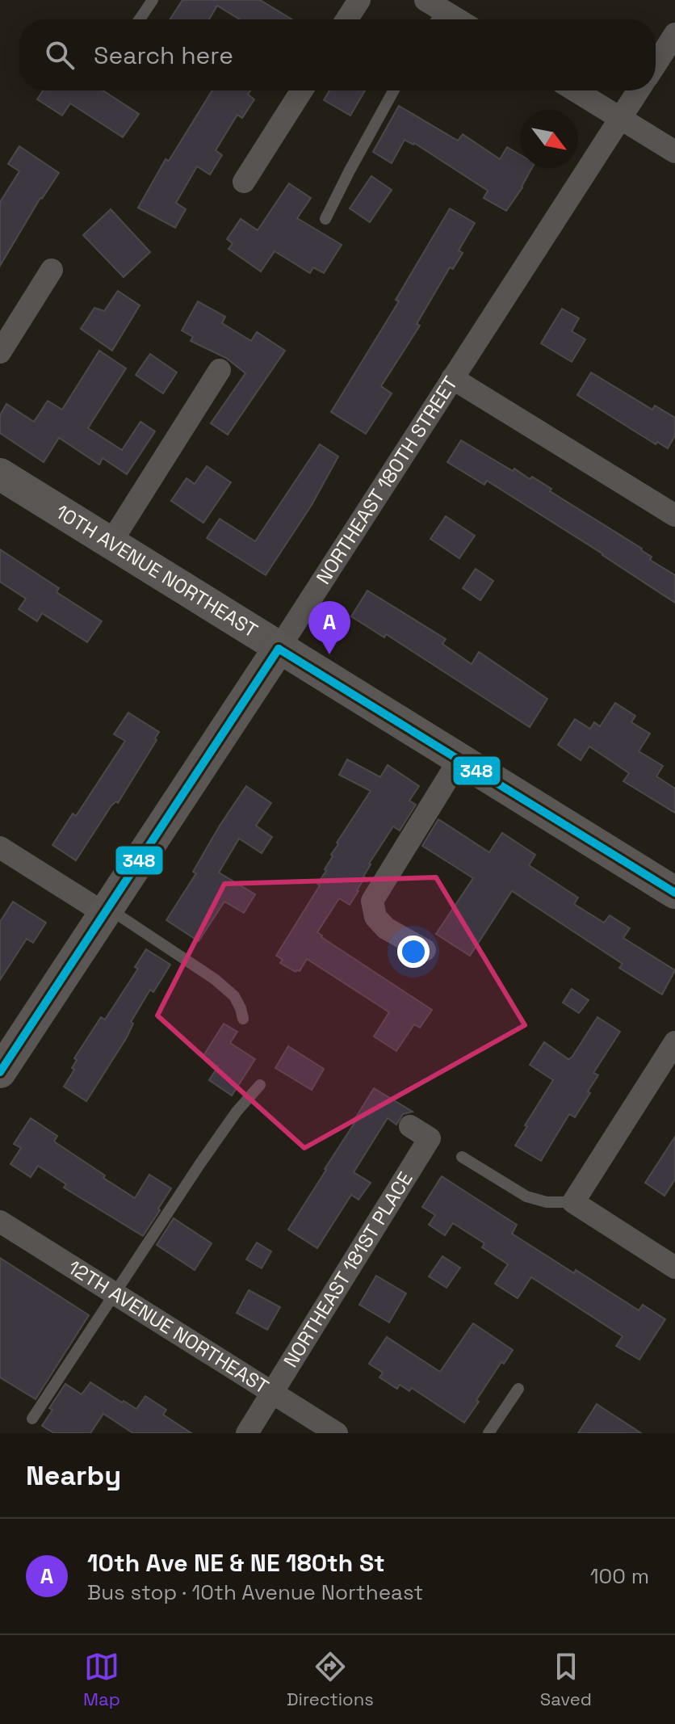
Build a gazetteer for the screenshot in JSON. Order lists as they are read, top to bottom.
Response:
{
  "streets": {
    "street": [
      "NORTHEAST 180TH STREET",
      "10TH AVENUE NORTHEAST",
      "NORTHEAST 181ST PLACE",
      "12TH AVENUE NORTHEAST"
    ]
  },
  "crossings": [
    ["NORTHEAST 180TH STREET", "10TH AVENUE NORTHEAST"],
    ["NORTHEAST 181ST PLACE", "12TH AVENUE NORTHEAST"]
  ],
  "lines": ["transit line 348"],
  "north": "bottom right",
  "page": {
    "search": "Search here",
    "pins": "A",
    "heading": "Nearby",
    "list": [
      {
        "mark": "A",
        "name": "10th Ave NE & NE 180th St",
        "note": "Bus stop · 10th Avenue Northeast",
        "value": "100 m"
      }
    ],
    "nav": ["Map", "Directions", "Saved"]
  }
}
